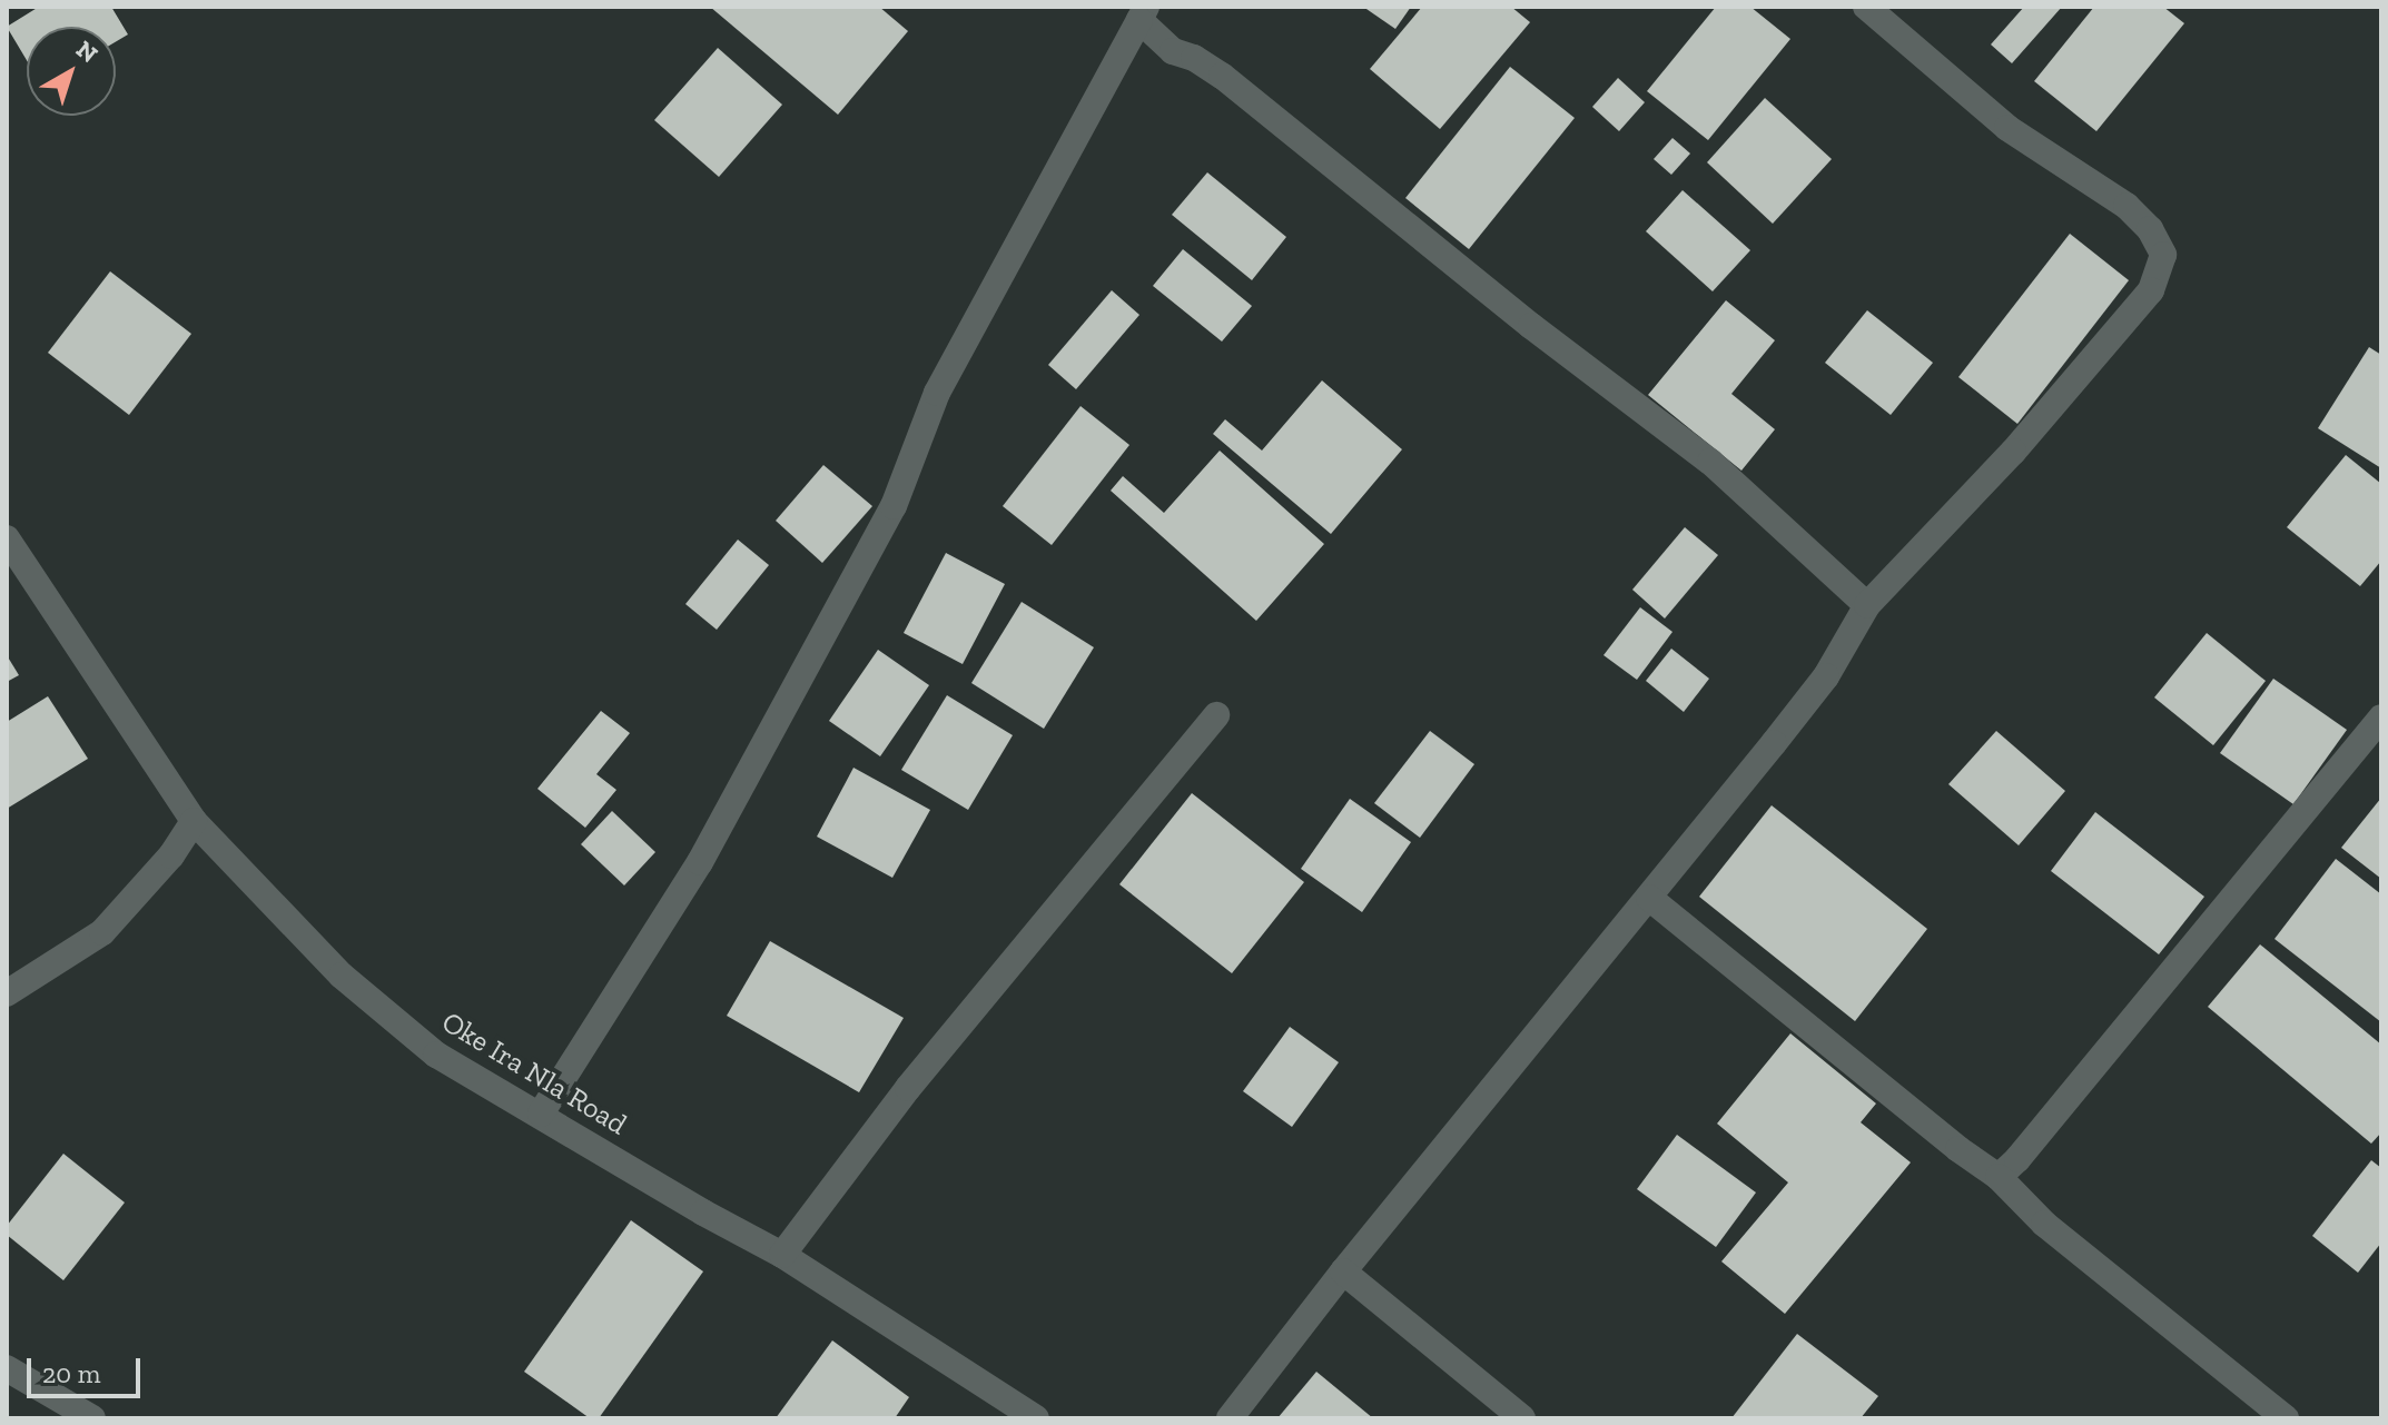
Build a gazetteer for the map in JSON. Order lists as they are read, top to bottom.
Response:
{
  "streets": {
    "street": ["Oke Ira Nla Road"]
  },
  "scale_bar": "20 m",
  "north": "top right"
}
